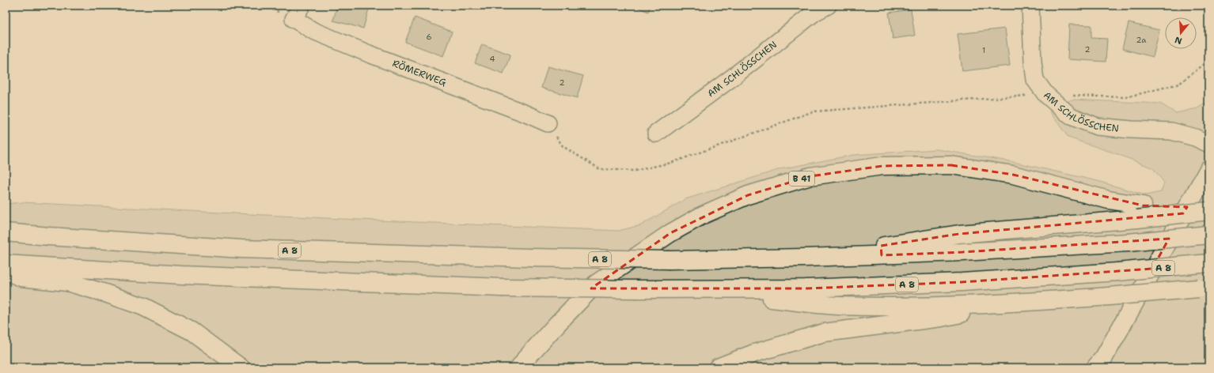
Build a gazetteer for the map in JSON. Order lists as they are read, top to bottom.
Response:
{
  "streets": {
    "main road": ["B 41", "A 8"],
    "street": ["AM SCHLÖSSCHEN", "RÖMERWEG"]
  },
  "house_numbers": [
    "6",
    "2a",
    "2",
    "1",
    "4",
    "2"
  ],
  "north": "bottom"
}
